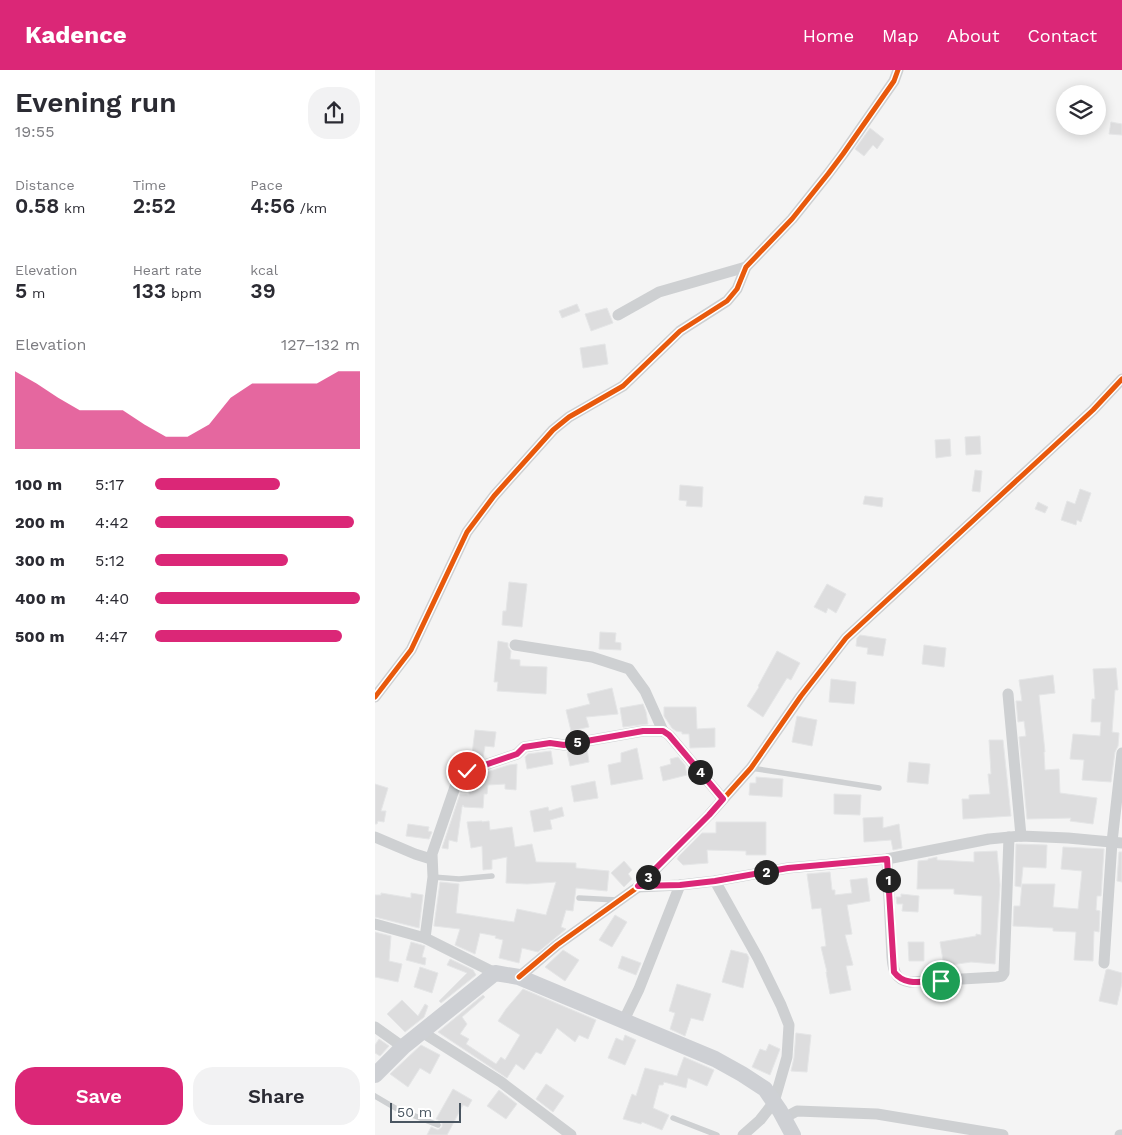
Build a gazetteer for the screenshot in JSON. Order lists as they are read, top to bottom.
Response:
{
  "scale_bar": "50 m",
  "page": {
    "header": "Kadence",
    "nav": [
      "Home",
      "Map",
      "About",
      "Contact"
    ],
    "heading": ["Evening run", "19:55"],
    "stats": [
      ["Distance", "0.58 km"],
      ["Time", "2:52"],
      ["Pace", "4:56 /km"],
      ["Elevation", "5 m"],
      ["Heart rate", "133 bpm"],
      ["kcal", "39"]
    ],
    "chart": ["Elevation", "127–132 m"],
    "list": [
      {
        "name": "100 m",
        "note": "5:17"
      },
      {
        "name": "200 m",
        "note": "4:42"
      },
      {
        "name": "300 m",
        "note": "5:12"
      },
      {
        "name": "400 m",
        "note": "4:40"
      },
      {
        "name": "500 m",
        "note": "4:47"
      }
    ],
    "pins": [
      "5",
      "4",
      "2",
      "3",
      "1"
    ],
    "buttons": ["Save", "Share"],
    "scale": "50 m"
  }
}
